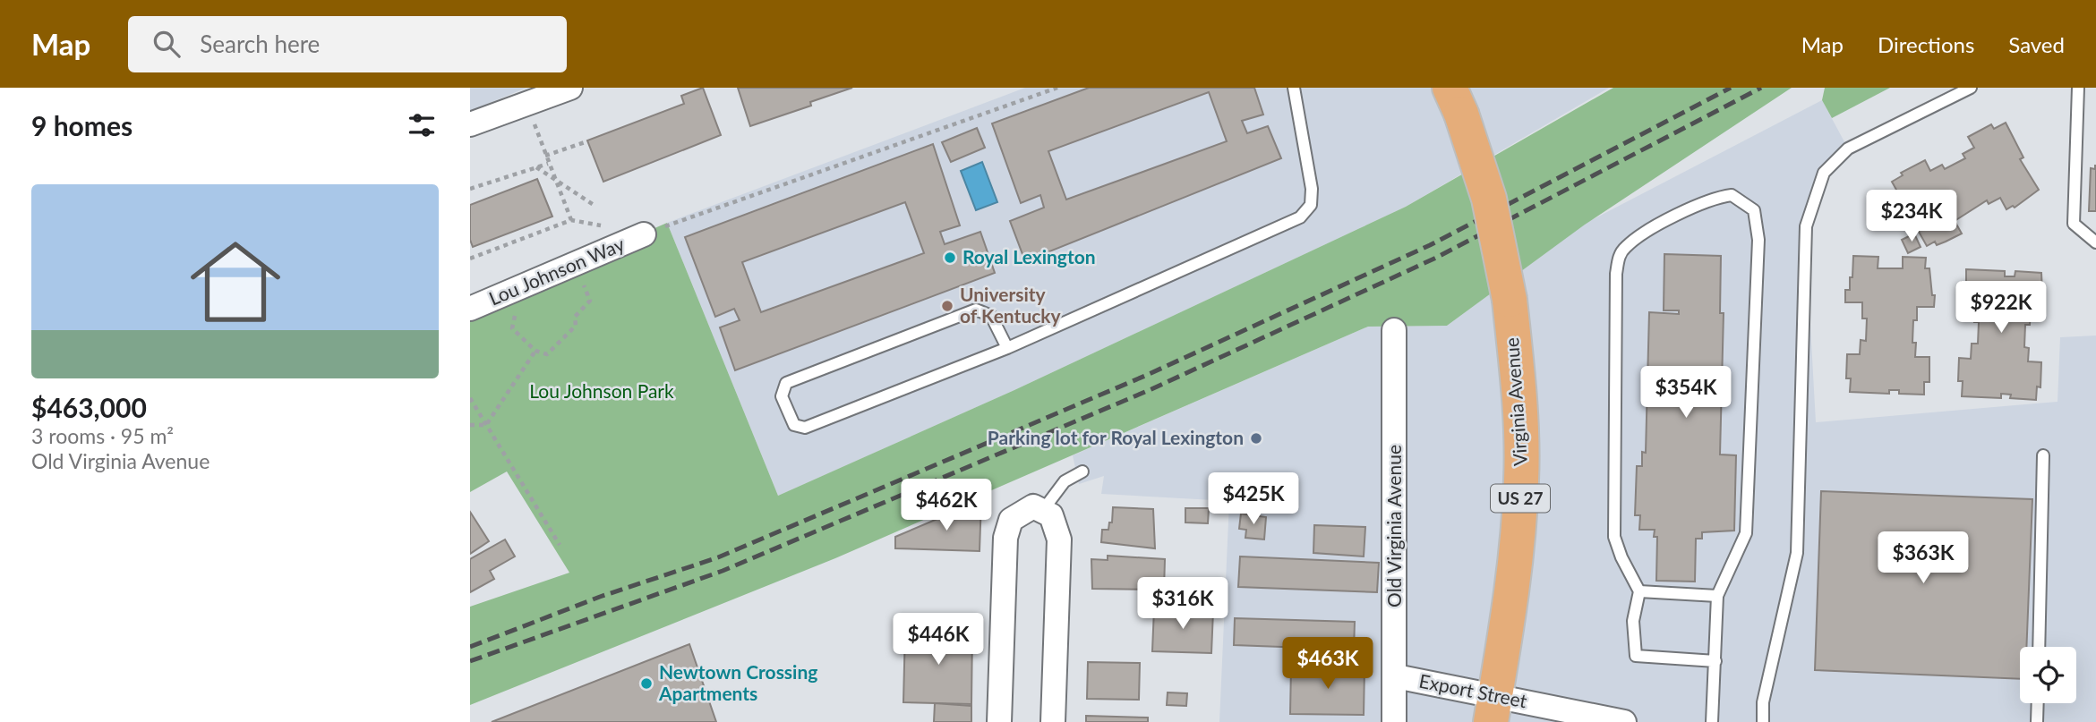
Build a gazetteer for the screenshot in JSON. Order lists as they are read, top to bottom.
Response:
{
  "streets": {
    "main road": ["Virginia Avenue", "US 27"],
    "street": ["Lou Johnson Way", "Old Virginia Avenue", "Export Street"]
  },
  "crossings": [
    ["Virginia Avenue", "Export Street"],
    ["Old Virginia Avenue", "Export Street"]
  ],
  "parks": ["Lou Johnson Park"],
  "places": [
    "Royal Lexington",
    "University of Kentucky",
    "Parking lot for Royal Lexington",
    "Newtown Crossing Apartments"
  ],
  "page": {
    "header": "Map",
    "search": "Search here",
    "nav": ["Map", "Directions", "Saved"],
    "heading": "9 homes",
    "list": [
      {
        "name": "$463,000",
        "note": "3 rooms · 95 m² · Old Virginia Avenue"
      }
    ],
    "price": [
      "$234K",
      "$922K",
      "$354K",
      "$425K",
      "$462K",
      "$363K",
      "$316K",
      "$446K",
      "$463K"
    ]
  }
}
